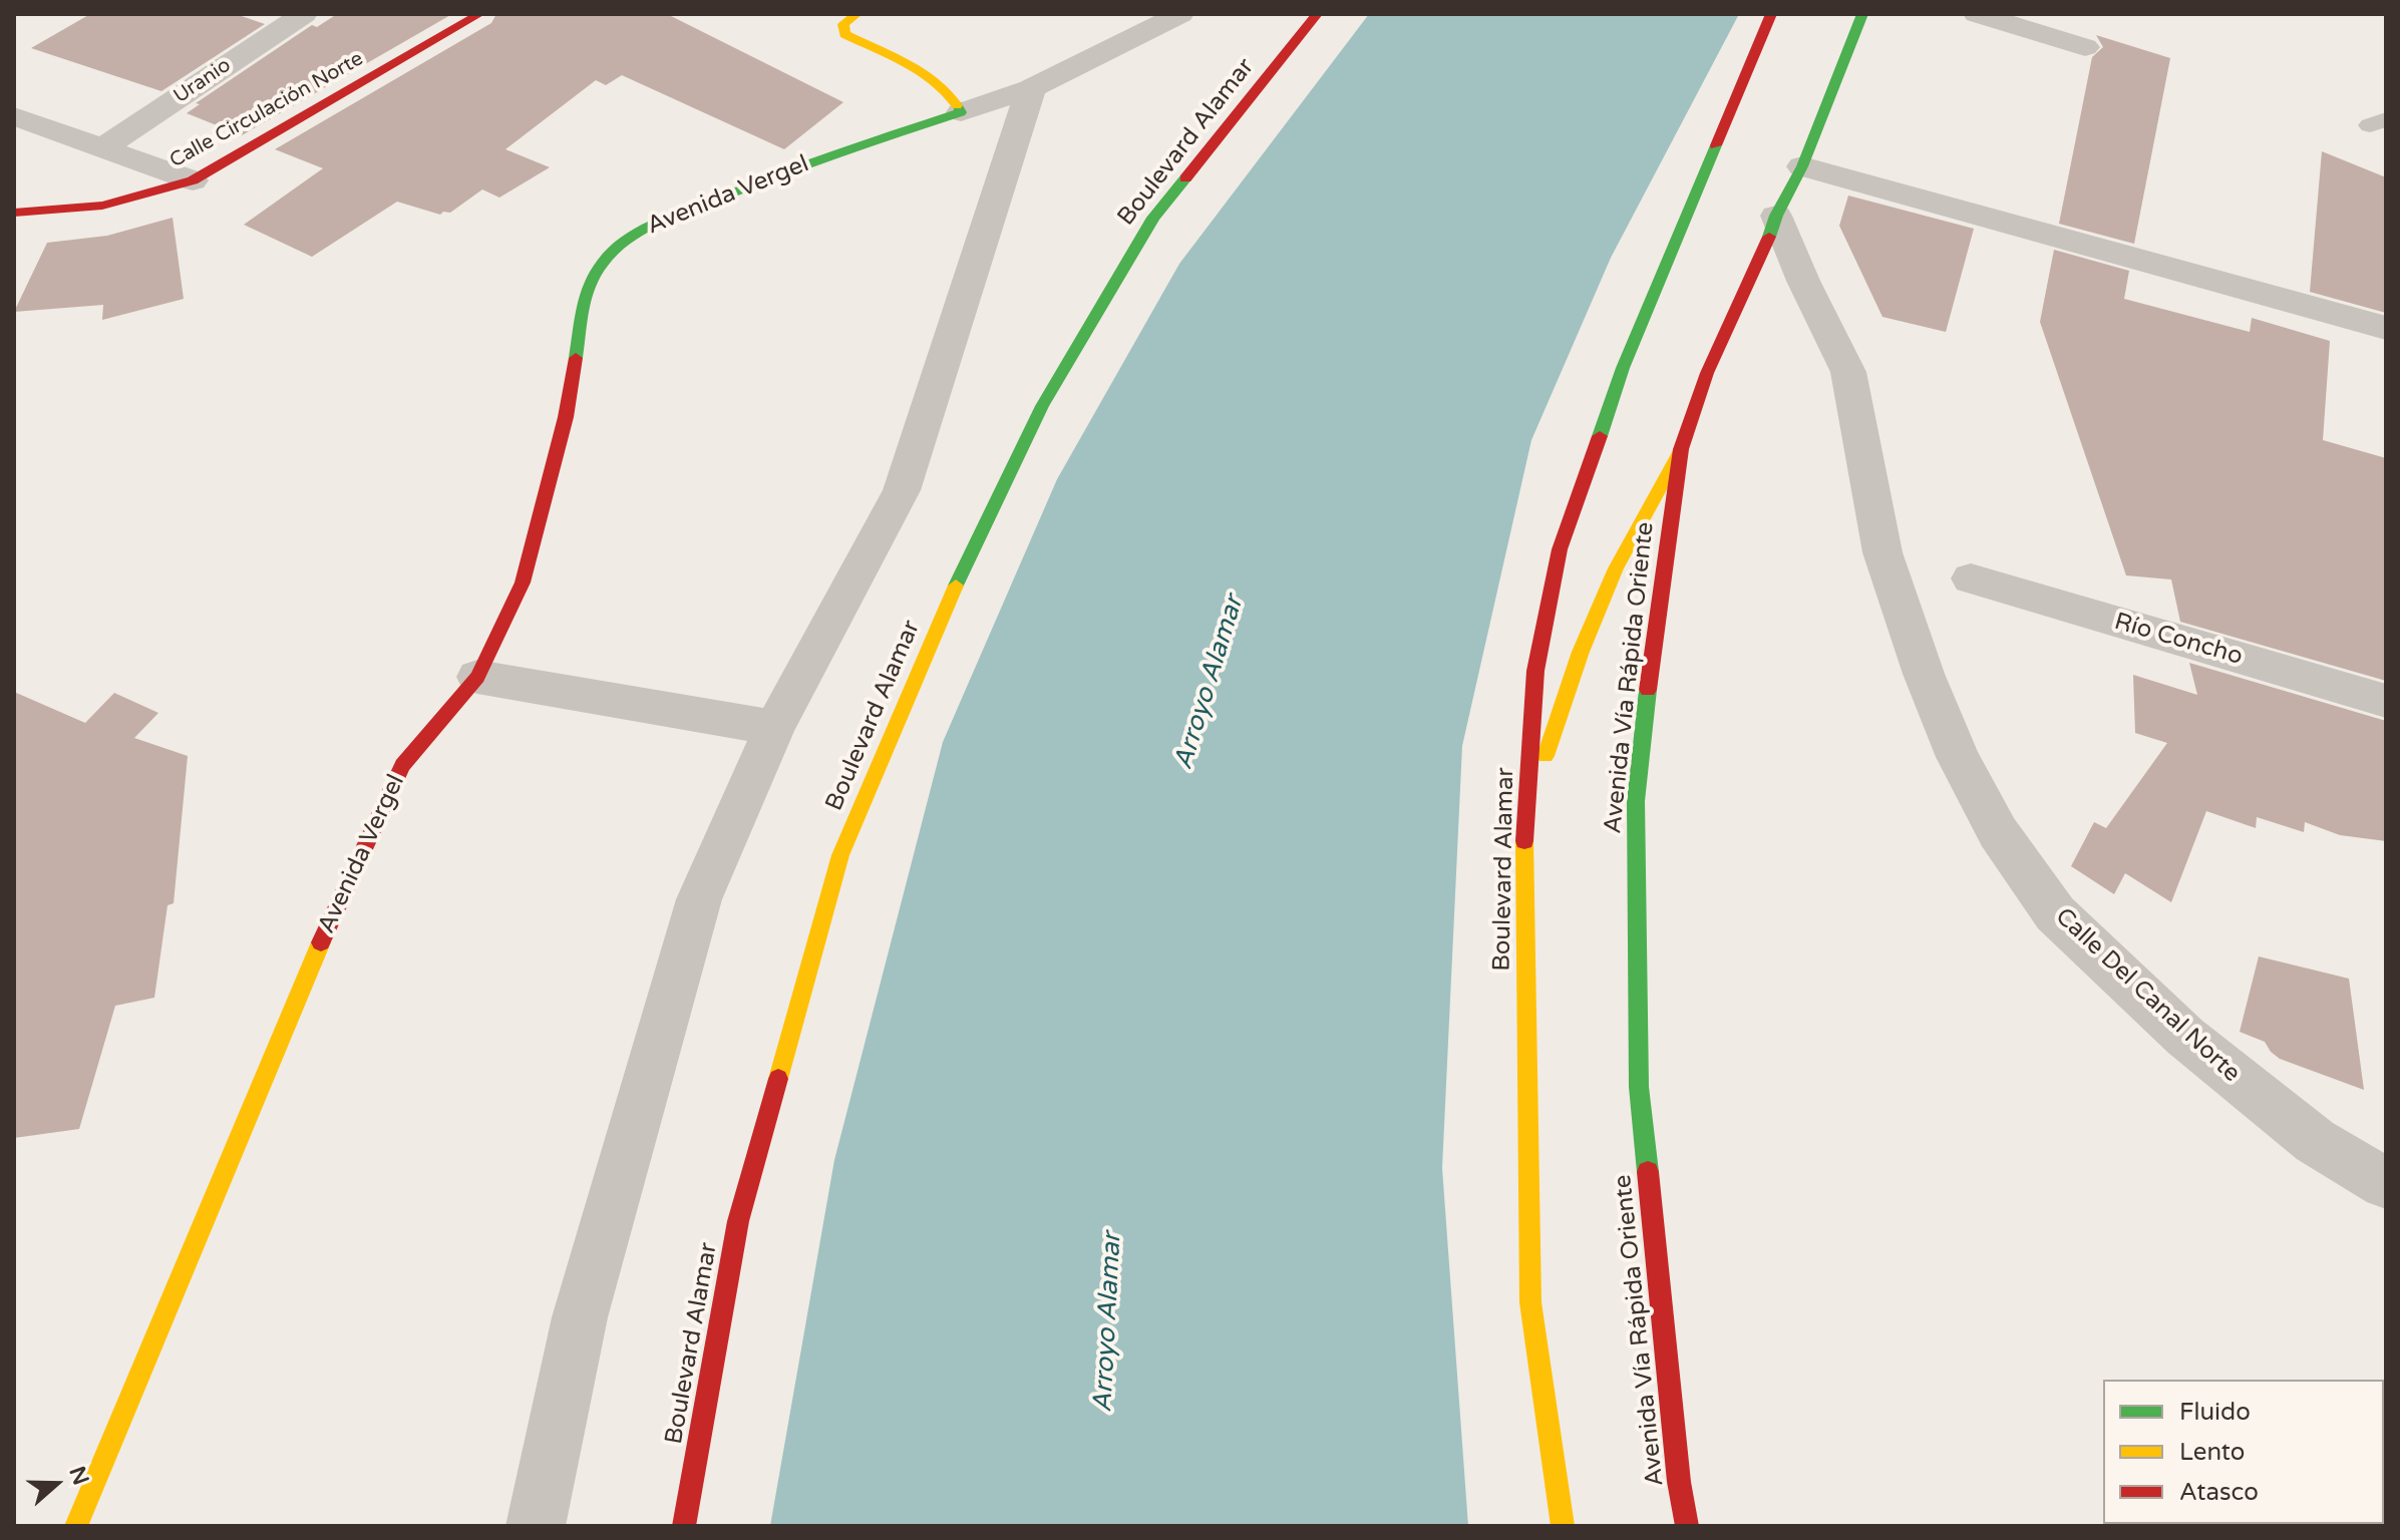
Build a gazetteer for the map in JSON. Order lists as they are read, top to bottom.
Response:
{
  "streets": {
    "main road": [
      "Calle Circulación Norte",
      "Boulevard Alamar",
      "Avenida Vergel",
      "Avenida Vía Rápida Oriente"
    ],
    "street": ["Uranio", "Río Concho", "Calle Del Canal Norte"]
  },
  "crossings": [
    ["Avenida Vía Rápida Oriente", "Calle Del Canal Norte"]
  ],
  "water": ["Arroyo Alamar"],
  "legend": ["Fluido", "Lento", "Atasco"],
  "north": "right"
}
